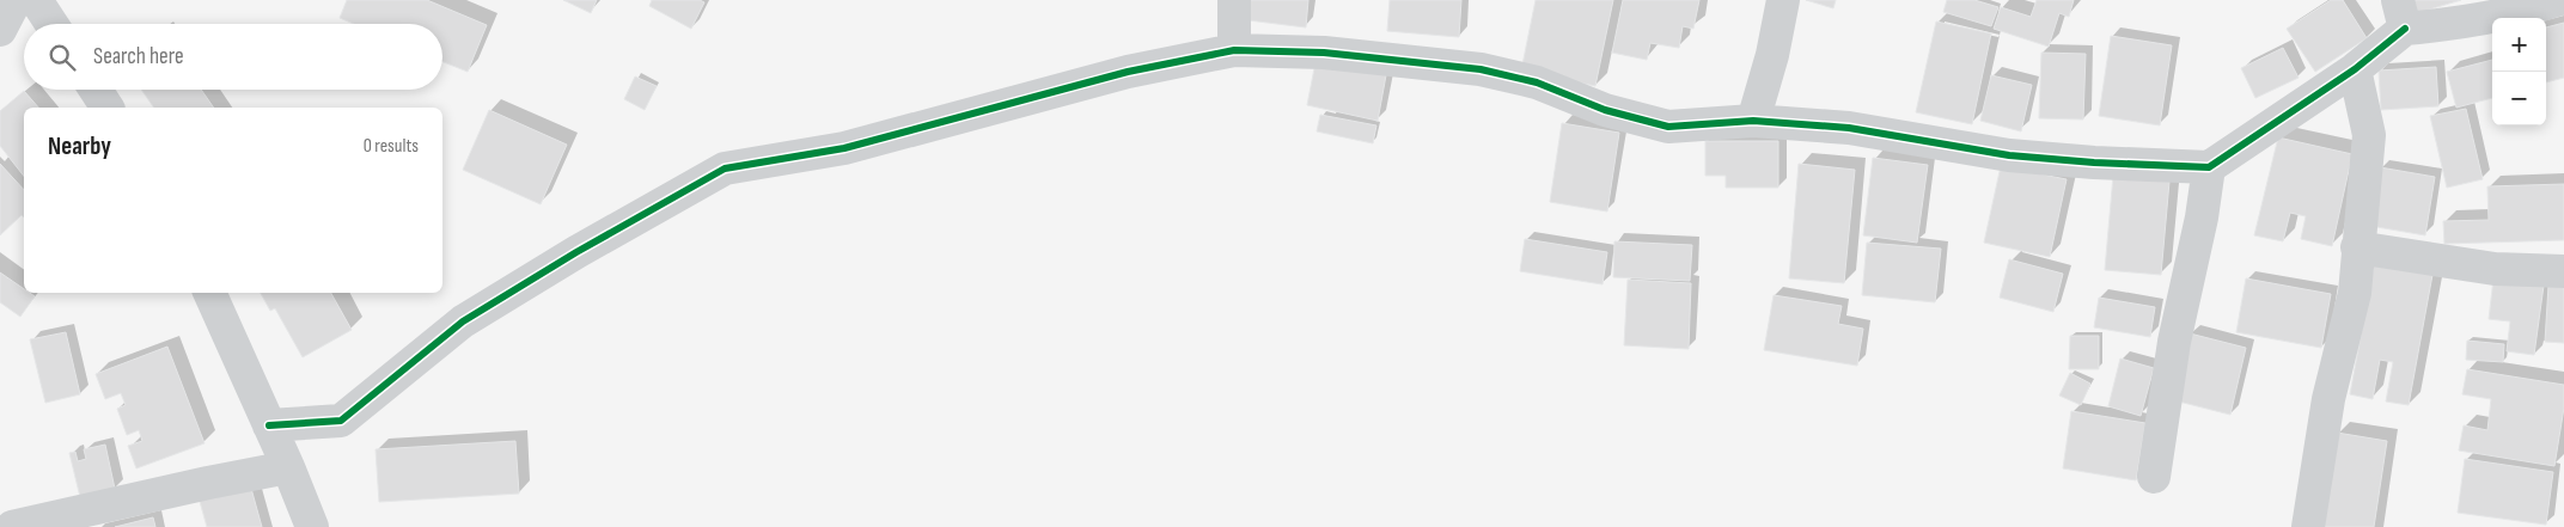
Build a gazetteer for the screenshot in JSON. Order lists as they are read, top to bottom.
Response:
{
  "page": {
    "map_buttons": ["+", "−"],
    "search": "Search here",
    "heading": ["Nearby", "0 results"]
  }
}
